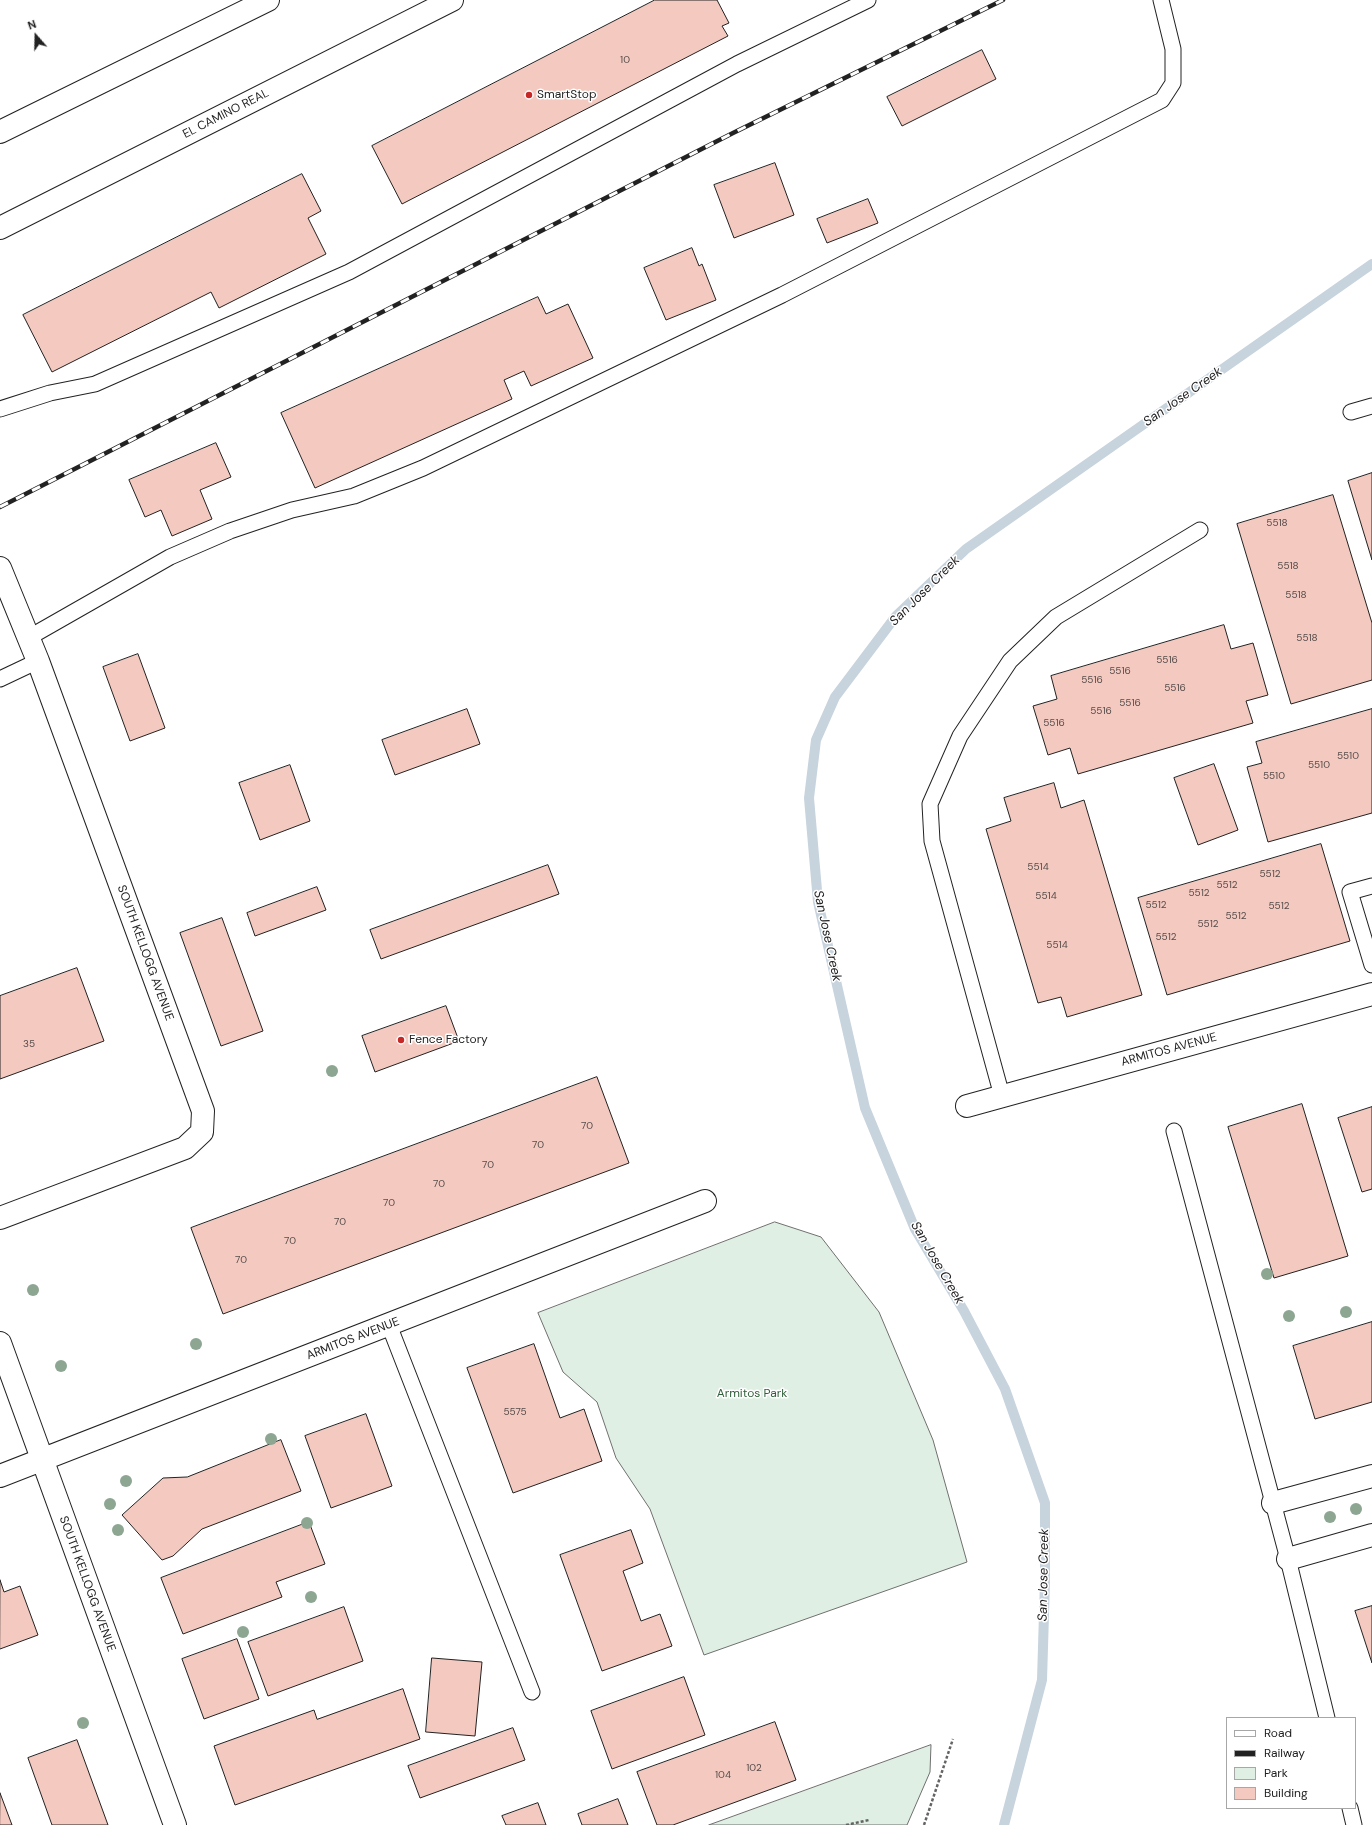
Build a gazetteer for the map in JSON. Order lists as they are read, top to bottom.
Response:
{
  "streets": {
    "main road": ["EL CAMINO REAL", "SOUTH KELLOGG AVENUE", "ARMITOS AVENUE"]
  },
  "crossings": [
    ["SOUTH KELLOGG AVENUE", "ARMITOS AVENUE"]
  ],
  "water": ["San Jose Creek"],
  "parks": ["Armitos Park"],
  "places": ["SmartStop", "Fence Factory"],
  "house_numbers": [
    "10",
    "5518",
    "5518",
    "5518",
    "5518",
    "5516",
    "5516",
    "5516",
    "5516",
    "5516",
    "5516",
    "5516",
    "5510",
    "5510",
    "5510",
    "5514",
    "5512",
    "5512",
    "5512",
    "5514",
    "5512",
    "5512",
    "5512",
    "5512",
    "5512",
    "5514",
    "35",
    "70",
    "70",
    "70",
    "70",
    "70",
    "70",
    "70",
    "70",
    "5575",
    "102",
    "104"
  ],
  "legend": [
    "Road",
    "Railway",
    "Park",
    "Building"
  ],
  "north": "top"
}
